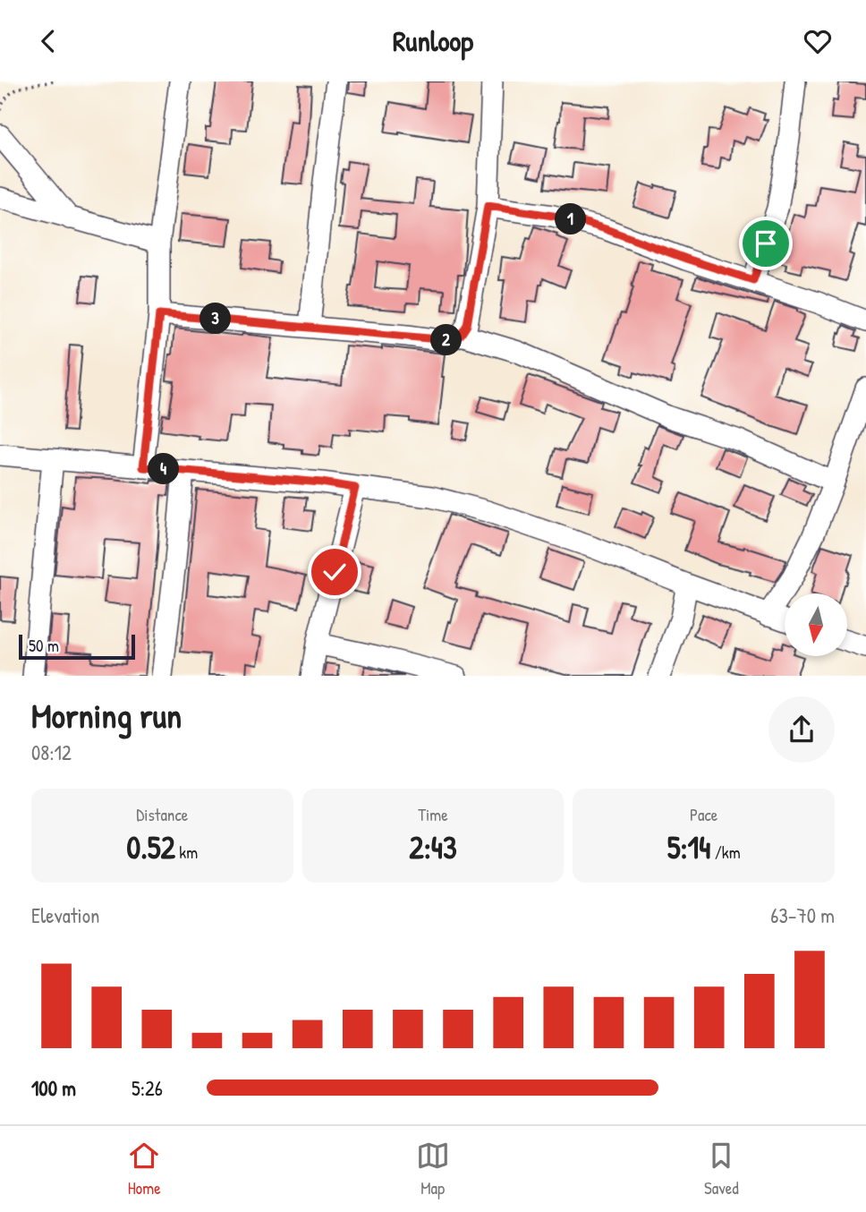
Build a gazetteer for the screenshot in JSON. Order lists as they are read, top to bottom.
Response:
{
  "scale_bar": "50 m",
  "north": "bottom",
  "page": {
    "header": "Runloop",
    "pins": [
      "1",
      "3",
      "2",
      "4"
    ],
    "scale": "50 m",
    "heading": ["Morning run", "08:12"],
    "stats": [
      ["Distance", "0.52 km"],
      ["Time", "2:43"],
      ["Pace", "5:14 /km"]
    ],
    "chart": ["Elevation", "63–70 m"],
    "list": [
      {
        "name": "100 m",
        "note": "5:26"
      }
    ],
    "tabs": ["Home", "Map", "Saved"]
  }
}
